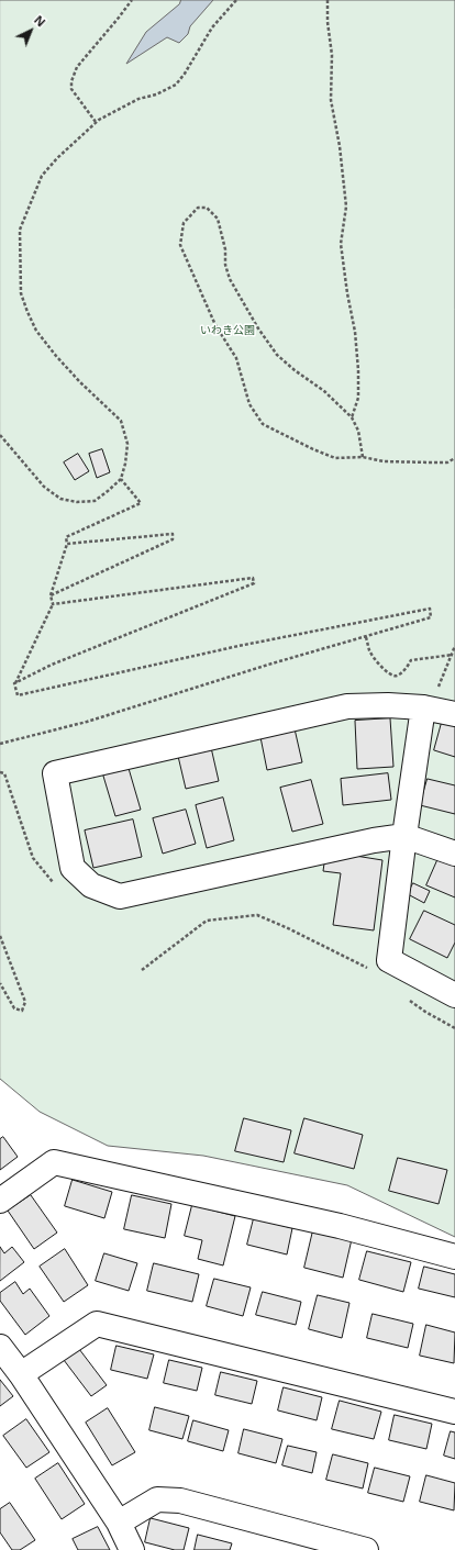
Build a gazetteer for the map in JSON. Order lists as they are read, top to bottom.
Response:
{
  "parks": ["いわき公園"],
  "north": "top right"
}
